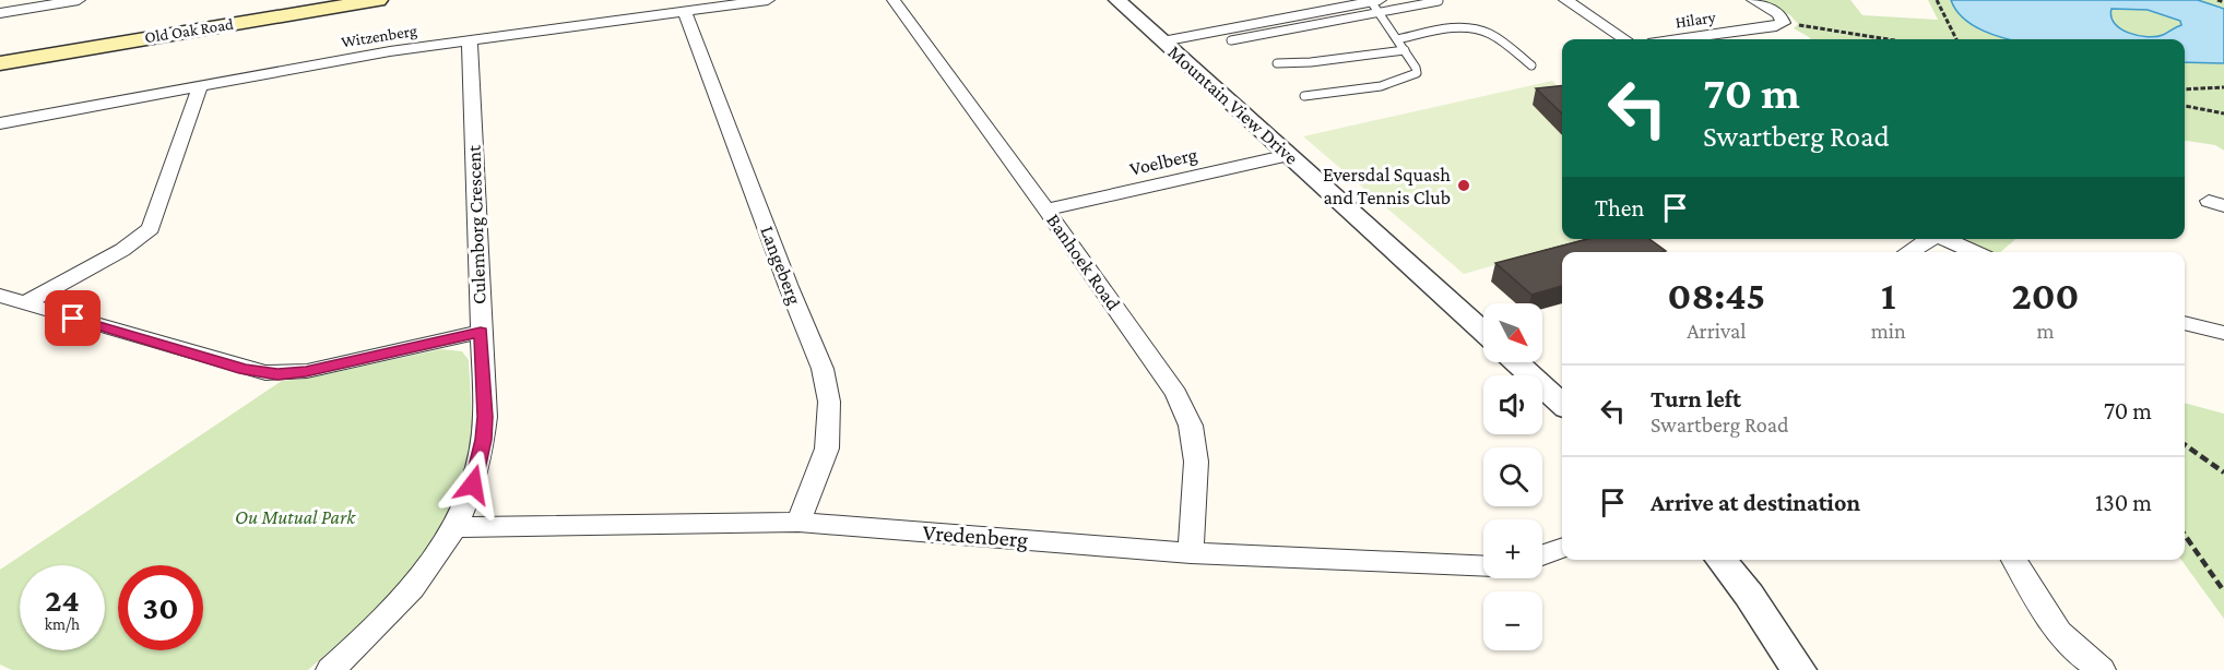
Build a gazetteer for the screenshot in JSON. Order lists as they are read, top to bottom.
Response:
{
  "streets": {
    "main road": ["Old Oak Road"],
    "street": [
      "Hilary",
      "Witzenberg",
      "Mountain View Drive",
      "Voelberg",
      "Culemborg Crescent",
      "Banhoek Road",
      "Langeberg",
      "Vredenberg"
    ]
  },
  "crossings": [
    ["Witzenberg", "Culemborg Crescent"],
    ["Witzenberg", "Langeberg"],
    ["Mountain View Drive", "Voelberg"],
    ["Voelberg", "Banhoek Road"],
    ["Culemborg Crescent", "Vredenberg"],
    ["Banhoek Road", "Vredenberg"],
    ["Langeberg", "Vredenberg"]
  ],
  "parks": ["Ou Mutual Park"],
  "places": ["Eversdal Squash and Tennis Club"],
  "north": "bottom right",
  "page": {
    "turn": ["70 m", "Swartberg Road"],
    "then": "Then",
    "eta": [
      "08:45",
      "Arrival",
      "1",
      "min",
      "200",
      "m"
    ],
    "map_buttons": ["+", "−"],
    "list": [
      {
        "name": "Turn left",
        "note": "Swartberg Road",
        "value": "70 m"
      },
      {
        "name": "Arrive at destination",
        "value": "130 m"
      }
    ],
    "speed": "24 km/h",
    "limit": "30"
  }
}
